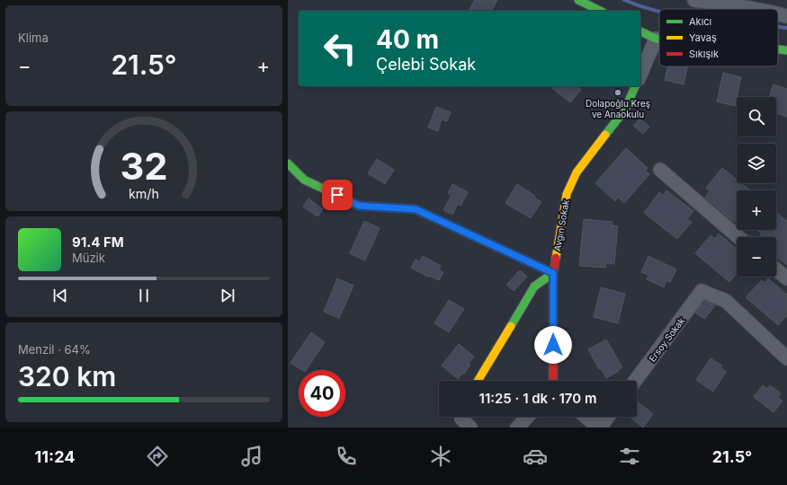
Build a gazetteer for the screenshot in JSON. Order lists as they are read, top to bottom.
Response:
{
  "streets": {
    "street": ["Avgın Sokak", "Ersoy Sokak"]
  },
  "places": ["Dolapoğlu Kreş ve Anaokulu"],
  "legend": ["Akıcı", "Yavaş", "Sıkışık"],
  "page": {
    "tile": [
      "Klima",
      ["Menzil · 64%", "320 km"]
    ],
    "turn": ["40 m", "Çelebi Sokak"],
    "heat": ["−", "21.5°", "+"],
    "map_buttons": ["+", "−"],
    "song": ["91.4 FM", "Müzik"],
    "limit": "40",
    "trip": "11:25 · 1 dk · 170 m",
    "tabs": ["11:24", "21.5°"],
    "gauge": ["32", "km/h"]
  }
}
